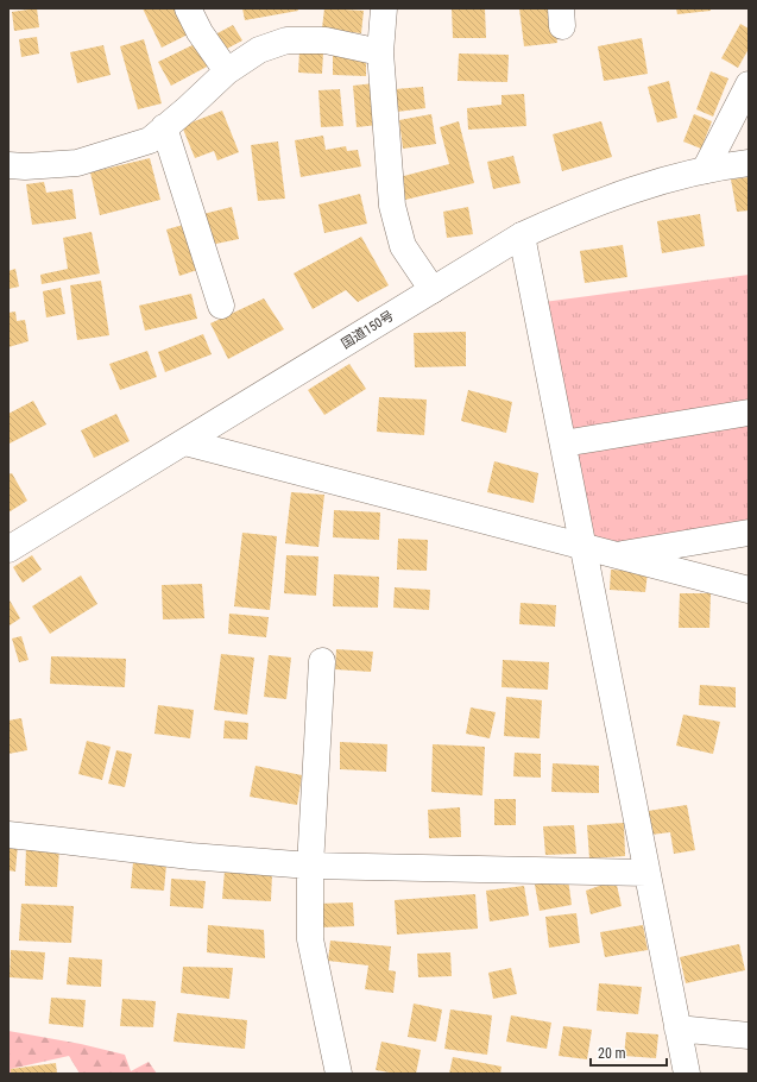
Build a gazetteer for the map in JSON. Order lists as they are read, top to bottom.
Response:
{
  "streets": {
    "main road": ["国道150号"]
  },
  "scale_bar": "20 m"
}
